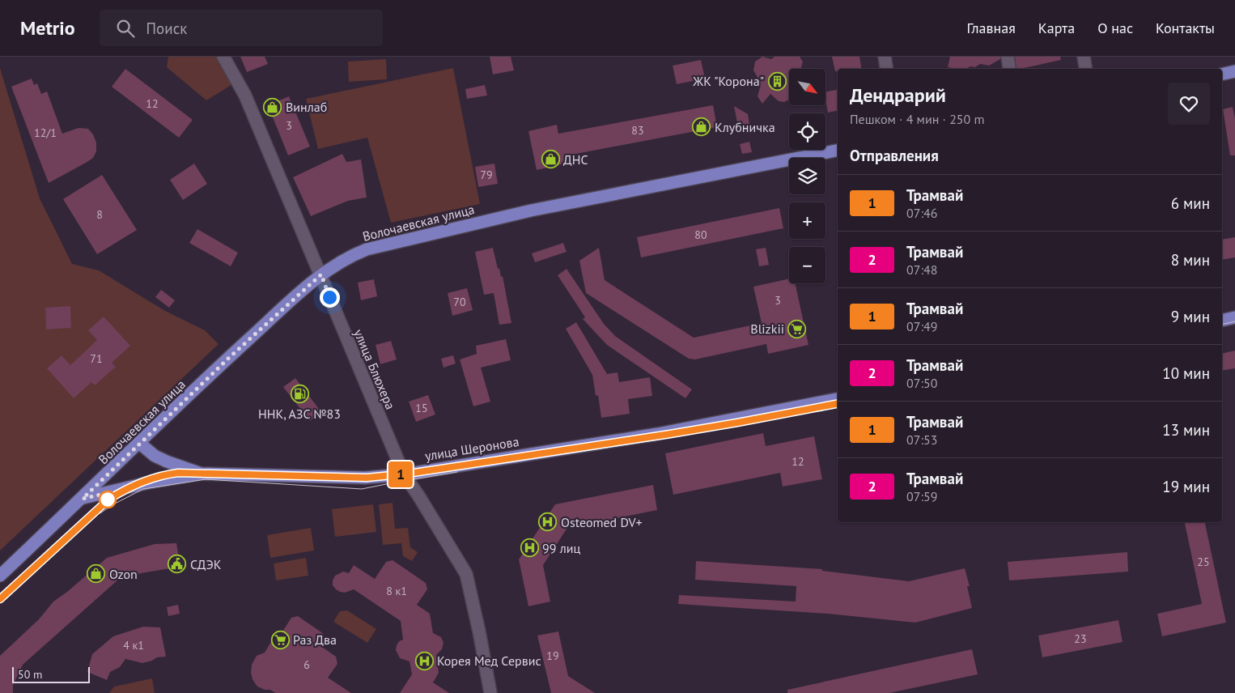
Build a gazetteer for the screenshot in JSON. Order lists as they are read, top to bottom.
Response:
{
  "streets": {
    "main road": ["Волочаевская улица", "улица Шеронова"],
    "street": ["улица Блюхера"]
  },
  "crossings": [
    ["Волочаевская улица", "улица Блюхера"],
    ["Волочаевская улица", "улица Шеронова"],
    ["улица Блюхера", "улица Шеронова"]
  ],
  "places": {
    "building": ["ЖК \"Корона\""],
    "shop": [
      "Винлаб",
      "Клубничка",
      "ДНС",
      "Ozon"
    ],
    "supermarket": ["Blizkii", "Раз Два"],
    "fuel station": ["ННК, АЗС №83"],
    "hospital": ["Osteomed DV+", "99 лиц", "Корея Мед Сервис"],
    "public building": ["СДЭК"]
  },
  "lines": ["tram line 1"],
  "house_numbers": [
    "12",
    "3",
    "83",
    "12/1",
    "79",
    "8",
    "80",
    "3",
    "70",
    "71",
    "15",
    "12",
    "25",
    "8 к1",
    "23",
    "4 к1",
    "19",
    "6"
  ],
  "scale_bar": "50 m",
  "north": "bottom right",
  "page": {
    "header": "Metrio",
    "search": "Поиск",
    "nav": [
      "Главная",
      "Карта",
      "О нас",
      "Контакты"
    ],
    "on_map": "1",
    "map_buttons": ["+", "−"],
    "heading": [
      ["Дендрарий", "Пешком · 4 мин · 250 m"],
      "Отправления"
    ],
    "list": [
      {
        "mark": "1",
        "name": "Трамвай",
        "note": "07:46",
        "value": "6 мин"
      },
      {
        "mark": "2",
        "name": "Трамвай",
        "note": "07:48",
        "value": "8 мин"
      },
      {
        "mark": "1",
        "name": "Трамвай",
        "note": "07:49",
        "value": "9 мин"
      },
      {
        "mark": "2",
        "name": "Трамвай",
        "note": "07:50",
        "value": "10 мин"
      },
      {
        "mark": "1",
        "name": "Трамвай",
        "note": "07:53",
        "value": "13 мин"
      },
      {
        "mark": "2",
        "name": "Трамвай",
        "note": "07:59",
        "value": "19 мин"
      }
    ],
    "scale": "50 m"
  }
}
